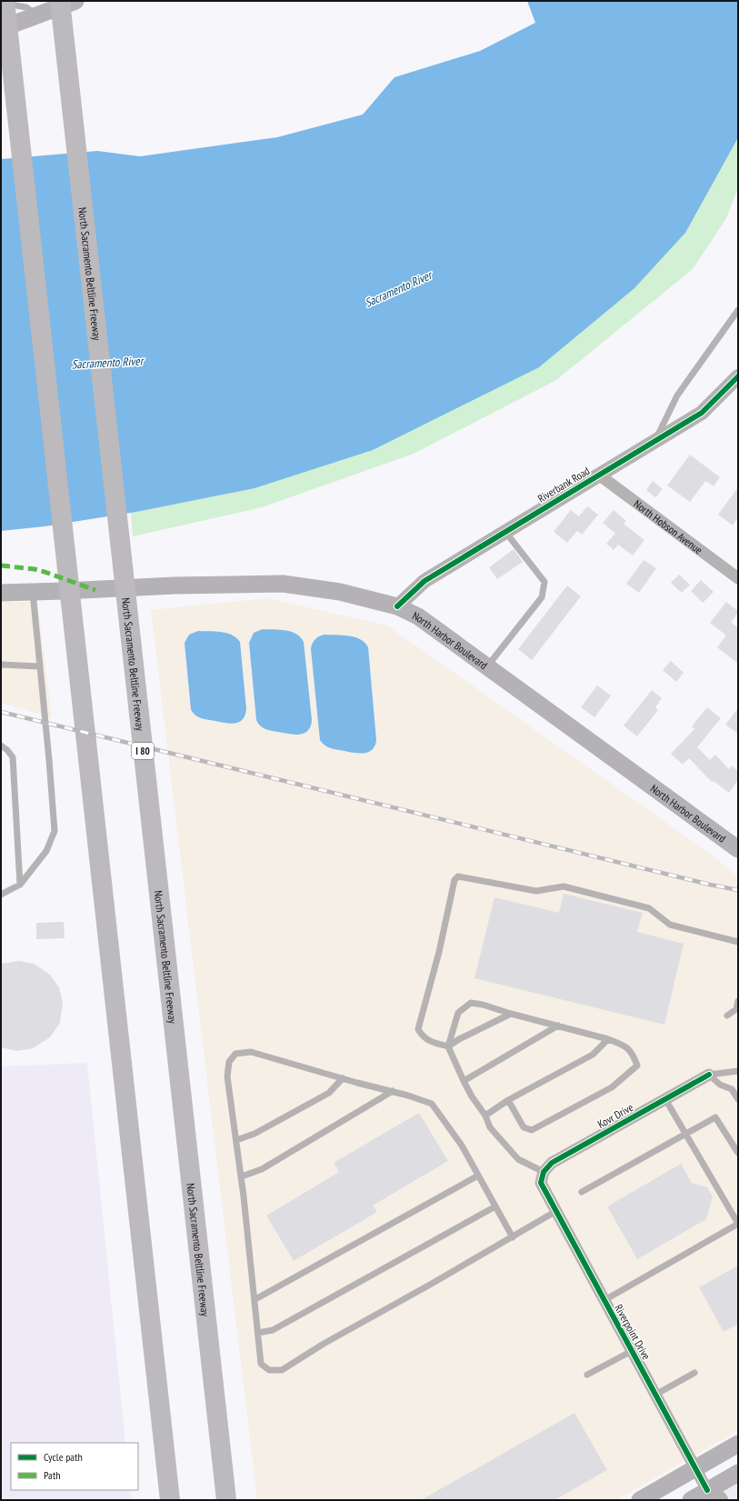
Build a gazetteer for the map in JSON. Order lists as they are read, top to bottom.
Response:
{
  "streets": {
    "highway": ["North Sacramento Beltline Freeway", "I 80"],
    "main road": ["North Harbor Boulevard"],
    "street": [
      "Riverbank Road",
      "North Hobson Avenue",
      "Kovr Drive",
      "Riverpoint Drive"
    ]
  },
  "crossings": [
    ["Riverbank Road", "North Hobson Avenue"],
    ["Riverbank Road", "North Harbor Boulevard"],
    ["Kovr Drive", "Riverpoint Drive"]
  ],
  "water": ["Sacramento River"],
  "legend": ["Cycle path", "Path"]
}
